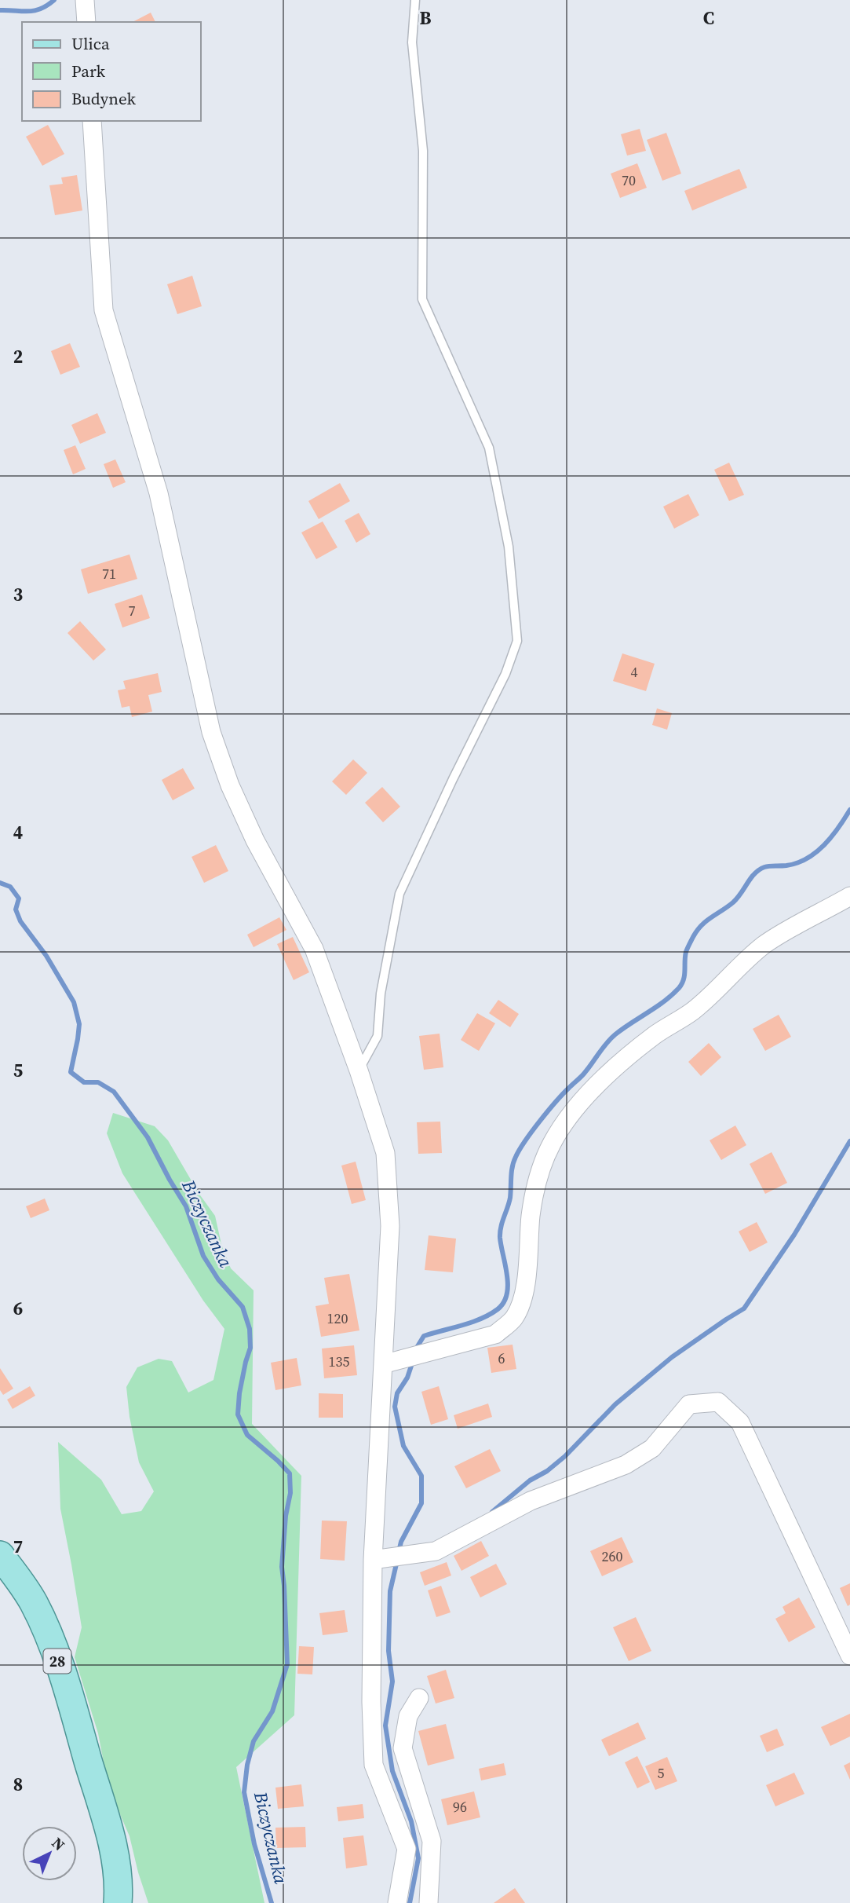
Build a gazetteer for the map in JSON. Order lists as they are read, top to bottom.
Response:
{
  "streets": {
    "main road": ["28"]
  },
  "water": ["Biczyczanka"],
  "house_numbers": [
    "70",
    "71",
    "7",
    "4",
    "120",
    "6",
    "135",
    "260",
    "5",
    "96"
  ],
  "legend": ["Ulica", "Park", "Budynek"],
  "north": "top right",
  "grid": {
    "columns": ["B", "C"],
    "rows": [
      "2",
      "3",
      "4",
      "5",
      "6",
      "7",
      "8"
    ]
  }
}
